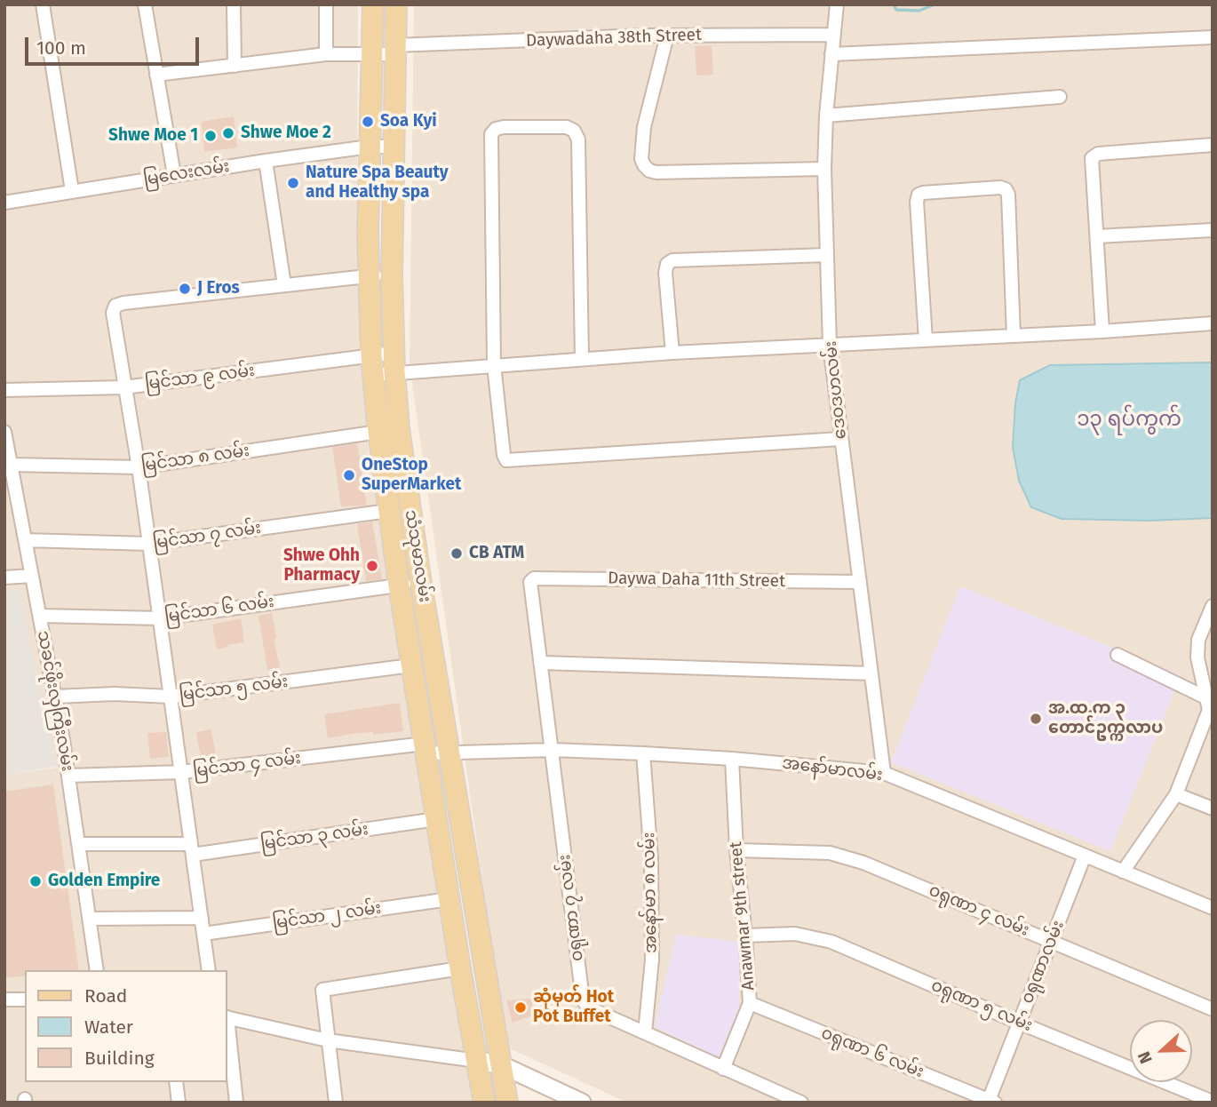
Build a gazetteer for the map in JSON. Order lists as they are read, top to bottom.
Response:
{
  "streets": {
    "main road": ["သံသုမာလမ်း"],
    "street": [
      "Daywadaha 38th Street",
      "မြလေးလမ်း",
      "မြင်သာ ၉ လမ်း",
      "ဒေဝဒဟလမ်း",
      "မြင်သာ ၈ လမ်း",
      "မြင်သာ ၇ လမ်း",
      "Daywa Daha 11th Street",
      "မြင်သာ ၆ လမ်း",
      "မြင်သာ ၅ လမ်း",
      "သခင်ဖိုးလှကြီးလမ်း",
      "မြင်သာ ၄ လမ်း",
      "အနော်မာလမ်း",
      "မြင်သာ ၃ လမ်း",
      "အနော်မာ ၈ လမ်း",
      "၀ရုဏာ ၇ လမ်း",
      "၀ရုဏာ ၄ လမ်း",
      "မြင်သာ ၂ လမ်း",
      "Anawmar 9th street",
      "၀ရုဏာလမ်း",
      "၀ရုဏာ ၅ လမ်း",
      "၀ရုဏာ ၆ လမ်း"
    ]
  },
  "crossings": [
    ["Daywadaha 38th Street", "ဒေဝဒဟလမ်း"],
    ["Daywadaha 38th Street", "သံသုမာလမ်း"],
    ["မြလေးလမ်း", "သံသုမာလမ်း"],
    ["မြင်သာ ၉ လမ်း", "ဒေဝဒဟလမ်း"],
    ["မြင်သာ ၉ လမ်း", "သံသုမာလမ်း"],
    ["ဒေဝဒဟလမ်း", "Daywa Daha 11th Street"],
    ["ဒေဝဒဟလမ်း", "အနော်မာလမ်း"],
    ["မြင်သာ ၈ လမ်း", "သံသုမာလမ်း"],
    ["မြင်သာ ၈ လမ်း", "သခင်ဖိုးလှကြီးလမ်း"],
    ["မြင်သာ ၇ လမ်း", "သံသုမာလမ်း"],
    ["မြင်သာ ၇ လမ်း", "သခင်ဖိုးလှကြီးလမ်း"],
    ["သံသုမာလမ်း", "မြင်သာ ၆ လမ်း"],
    ["သံသုမာလမ်း", "မြင်သာ ၅ လမ်း"],
    ["သံသုမာလမ်း", "မြင်သာ ၄ လမ်း"],
    ["သံသုမာလမ်း", "အနော်မာလမ်း"],
    ["သံသုမာလမ်း", "မြင်သာ ၃ လမ်း"],
    ["သံသုမာလမ်း", "မြင်သာ ၂ လမ်း"],
    ["Daywa Daha 11th Street", "၀ရုဏာ ၇ လမ်း"],
    ["မြင်သာ ၆ လမ်း", "သခင်ဖိုးလှကြီးလမ်း"],
    ["မြင်သာ ၅ လမ်း", "သခင်ဖိုးလှကြီးလမ်း"],
    ["သခင်ဖိုးလှကြီးလမ်း", "မြင်သာ ၄ လမ်း"],
    ["သခင်ဖိုးလှကြီးလမ်း", "မြင်သာ ၃ လမ်း"],
    ["မြင်သာ ၄ လမ်း", "အနော်မာလမ်း"],
    ["အနော်မာလမ်း", "အနော်မာ ၈ လမ်း"],
    ["အနော်မာလမ်း", "၀ရုဏာ ၇ လမ်း"],
    ["အနော်မာလမ်း", "Anawmar 9th street"],
    ["အနော်မာလမ်း", "၀ရုဏာလမ်း"],
    ["အနော်မာ ၈ လမ်း", "၀ရုဏာ ၇ လမ်း"],
    ["၀ရုဏာ ၇ လမ်း", "Anawmar 9th street"],
    ["၀ရုဏာ ၄ လမ်း", "Anawmar 9th street"],
    ["၀ရုဏာ ၄ လမ်း", "၀ရုဏာလမ်း"],
    ["Anawmar 9th street", "၀ရုဏာ ၅ လမ်း"],
    ["Anawmar 9th street", "၀ရုဏာ ၆ လမ်း"],
    ["၀ရုဏာလမ်း", "၀ရုဏာ ၅ လမ်း"],
    ["၀ရုဏာလမ်း", "၀ရုဏာ ၆ လမ်း"]
  ],
  "districts": ["၁၃ ရပ်ကွက်"],
  "places": [
    "Soa Kyi",
    "Shwe Moe 2",
    "Shwe Moe 1",
    "Nature Spa Beauty and Healthy spa",
    "J Eros",
    "OneStop SuperMarket",
    "CB ATM",
    "Shwe Ohh Pharmacy",
    "အ.ထ.က ၃ တောင်ဥက္ကလာပ",
    "Golden Empire",
    "ဆုံမှတ် Hot Pot Buffet"
  ],
  "legend": ["Road", "Water", "Building"],
  "scale_bar": "100 m",
  "north": "left"
}
